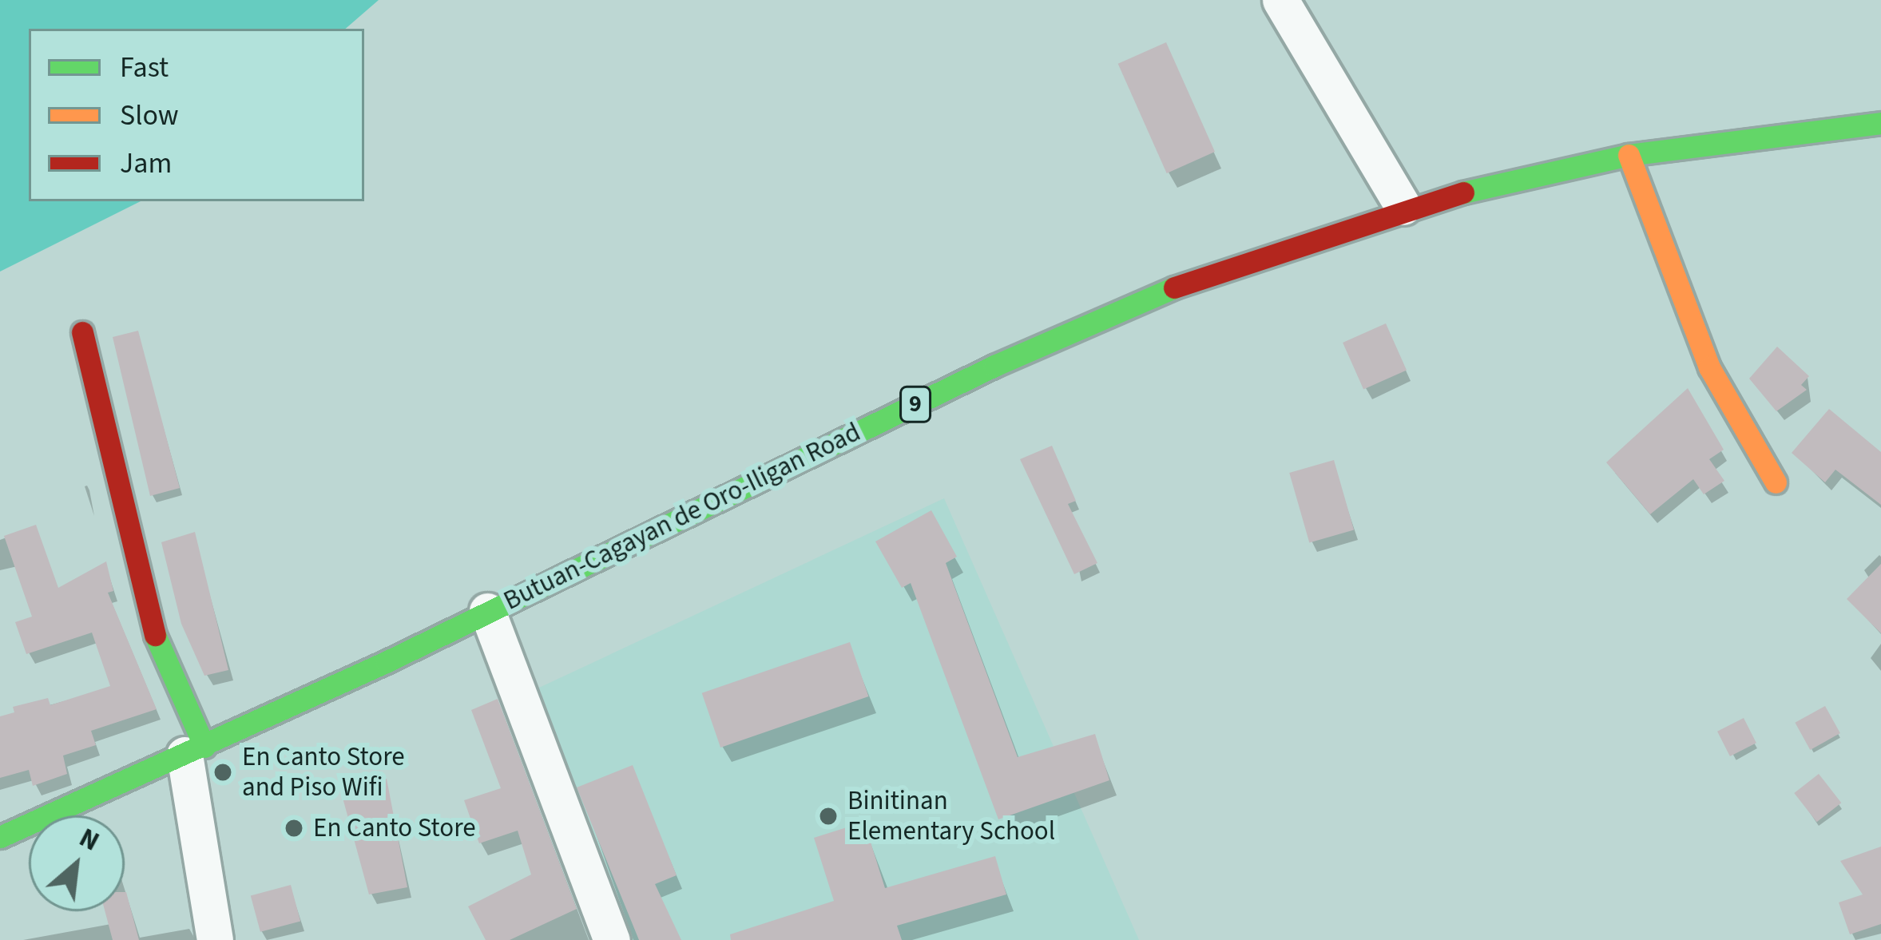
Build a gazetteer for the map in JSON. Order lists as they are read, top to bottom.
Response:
{
  "streets": {
    "main road": ["9", "Butuan-Cagayan de Oro-Iligan Road"]
  },
  "places": ["En Canto Store and Piso Wifi", "Binitinan Elementary School", "En Canto Store"],
  "legend": ["Fast", "Slow", "Jam"],
  "north": "top right"
}
